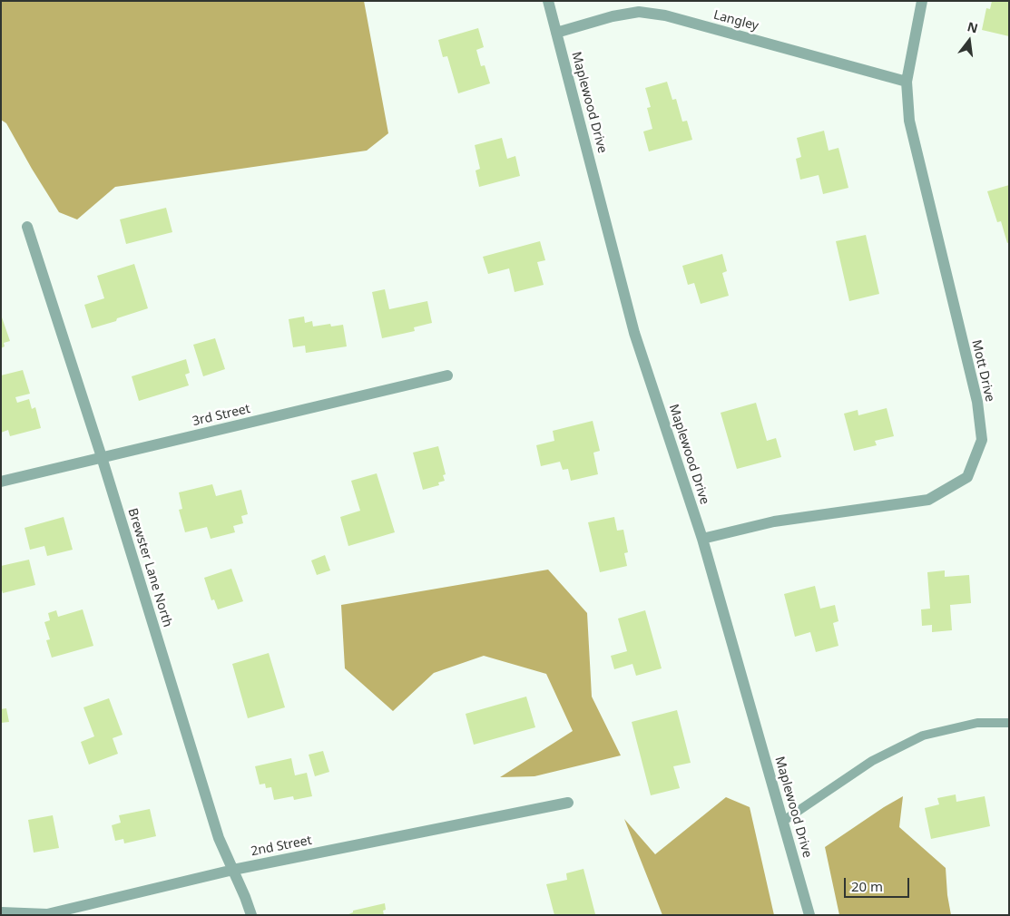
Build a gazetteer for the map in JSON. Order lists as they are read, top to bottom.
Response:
{
  "streets": {
    "street": [
      "Langley",
      "Maplewood Drive",
      "Mott Drive",
      "3rd Street",
      "Brewster Lane North",
      "2nd Street"
    ]
  },
  "crossings": [
    ["Langley", "Maplewood Drive"],
    ["Langley", "Mott Drive"],
    ["Maplewood Drive", "Mott Drive"],
    ["3rd Street", "Brewster Lane North"],
    ["Brewster Lane North", "2nd Street"]
  ],
  "scale_bar": "20 m",
  "north": "top"
}
